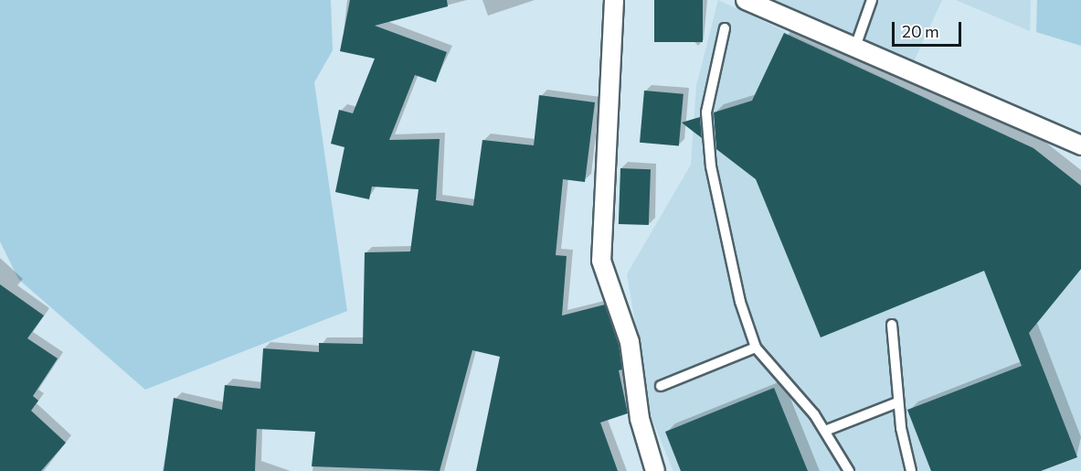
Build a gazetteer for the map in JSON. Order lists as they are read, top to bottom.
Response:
{
  "scale_bar": "20 m"
}
